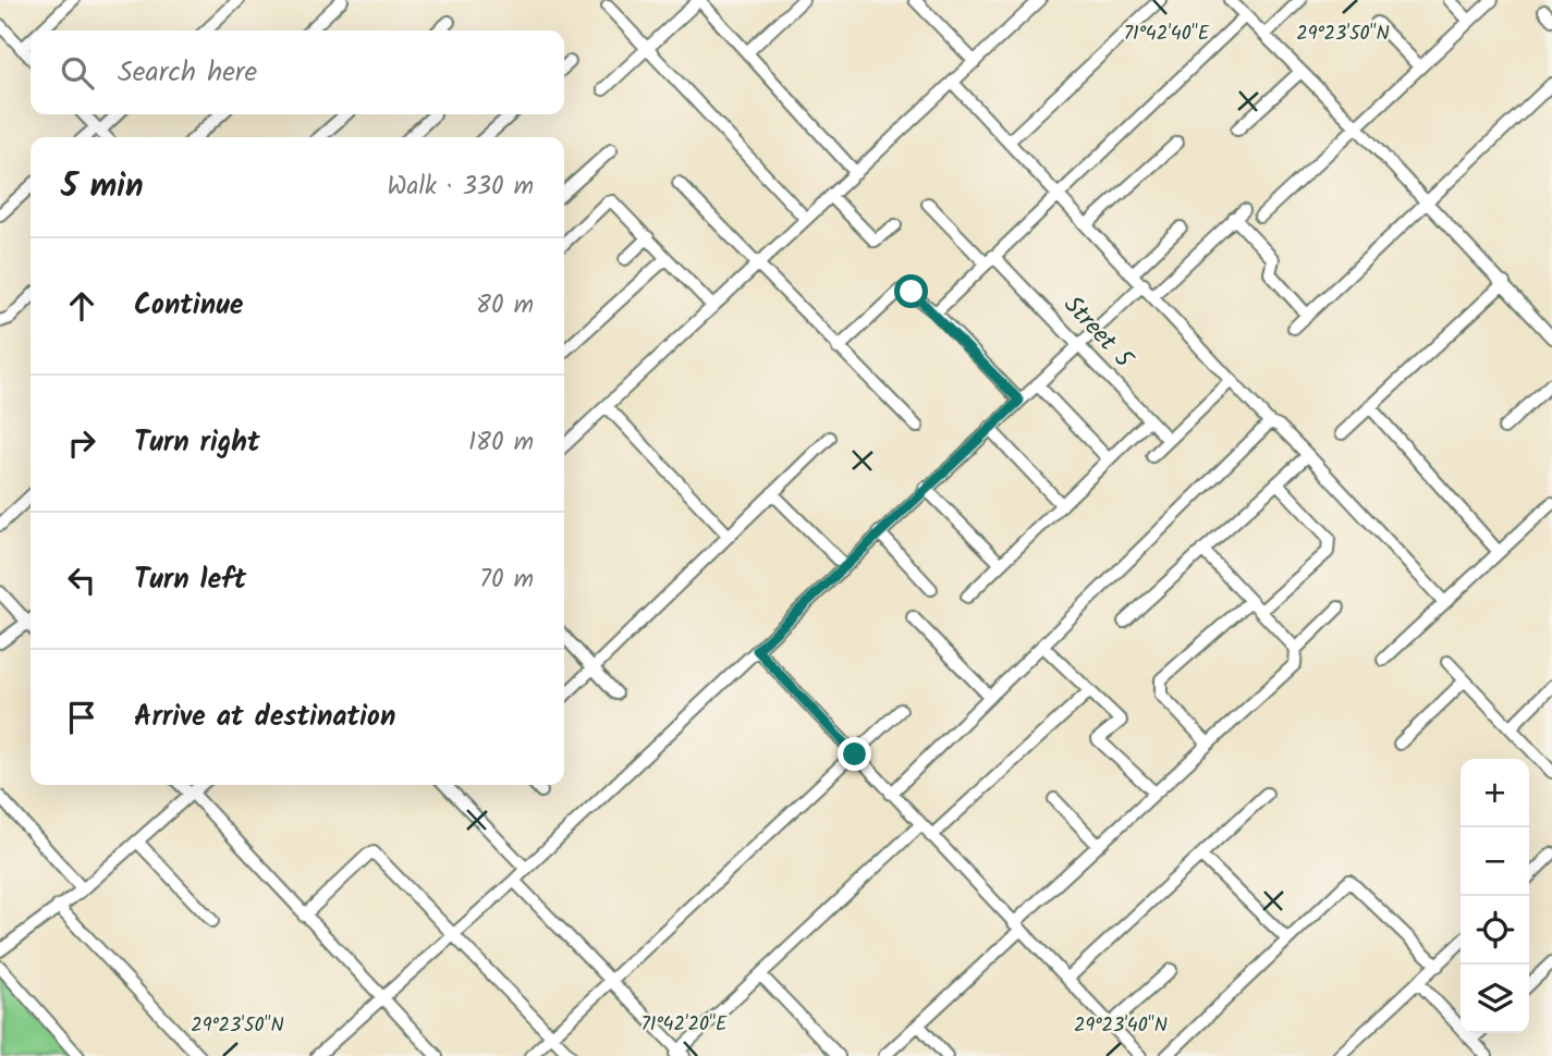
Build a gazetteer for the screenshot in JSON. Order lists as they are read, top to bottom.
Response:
{
  "streets": {
    "street": ["Street 5"]
  },
  "page": {
    "search": "Search here",
    "heading": ["5 min", "Walk · 330 m"],
    "list": [
      ["Continue", "80 m"],
      ["Turn right", "180 m"],
      ["Turn left", "70 m"],
      "Arrive at destination"
    ],
    "map_buttons": ["+", "−"]
  },
  "coordinates": [
    "29°23'50\"N",
    "71°42'40\"E",
    "71°42'20\"E",
    "29°23'40\"N"
  ]
}
